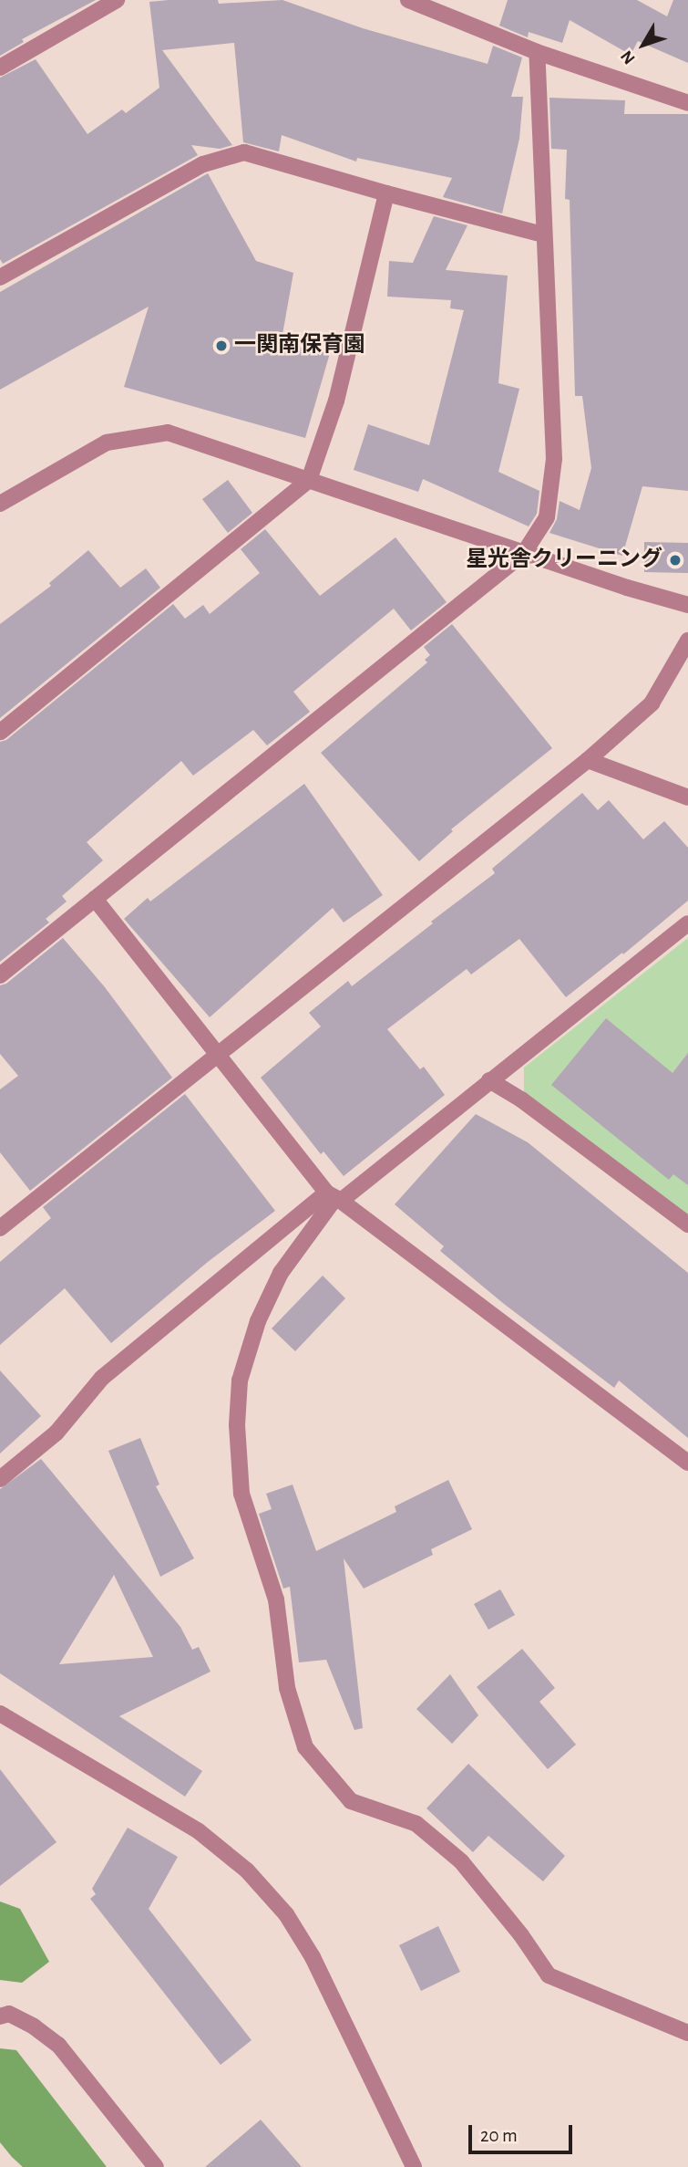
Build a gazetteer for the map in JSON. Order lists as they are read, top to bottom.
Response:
{
  "places": ["一関南保育園", "星光舎クリーニング"],
  "scale_bar": "20 m",
  "north": "bottom left"
}
